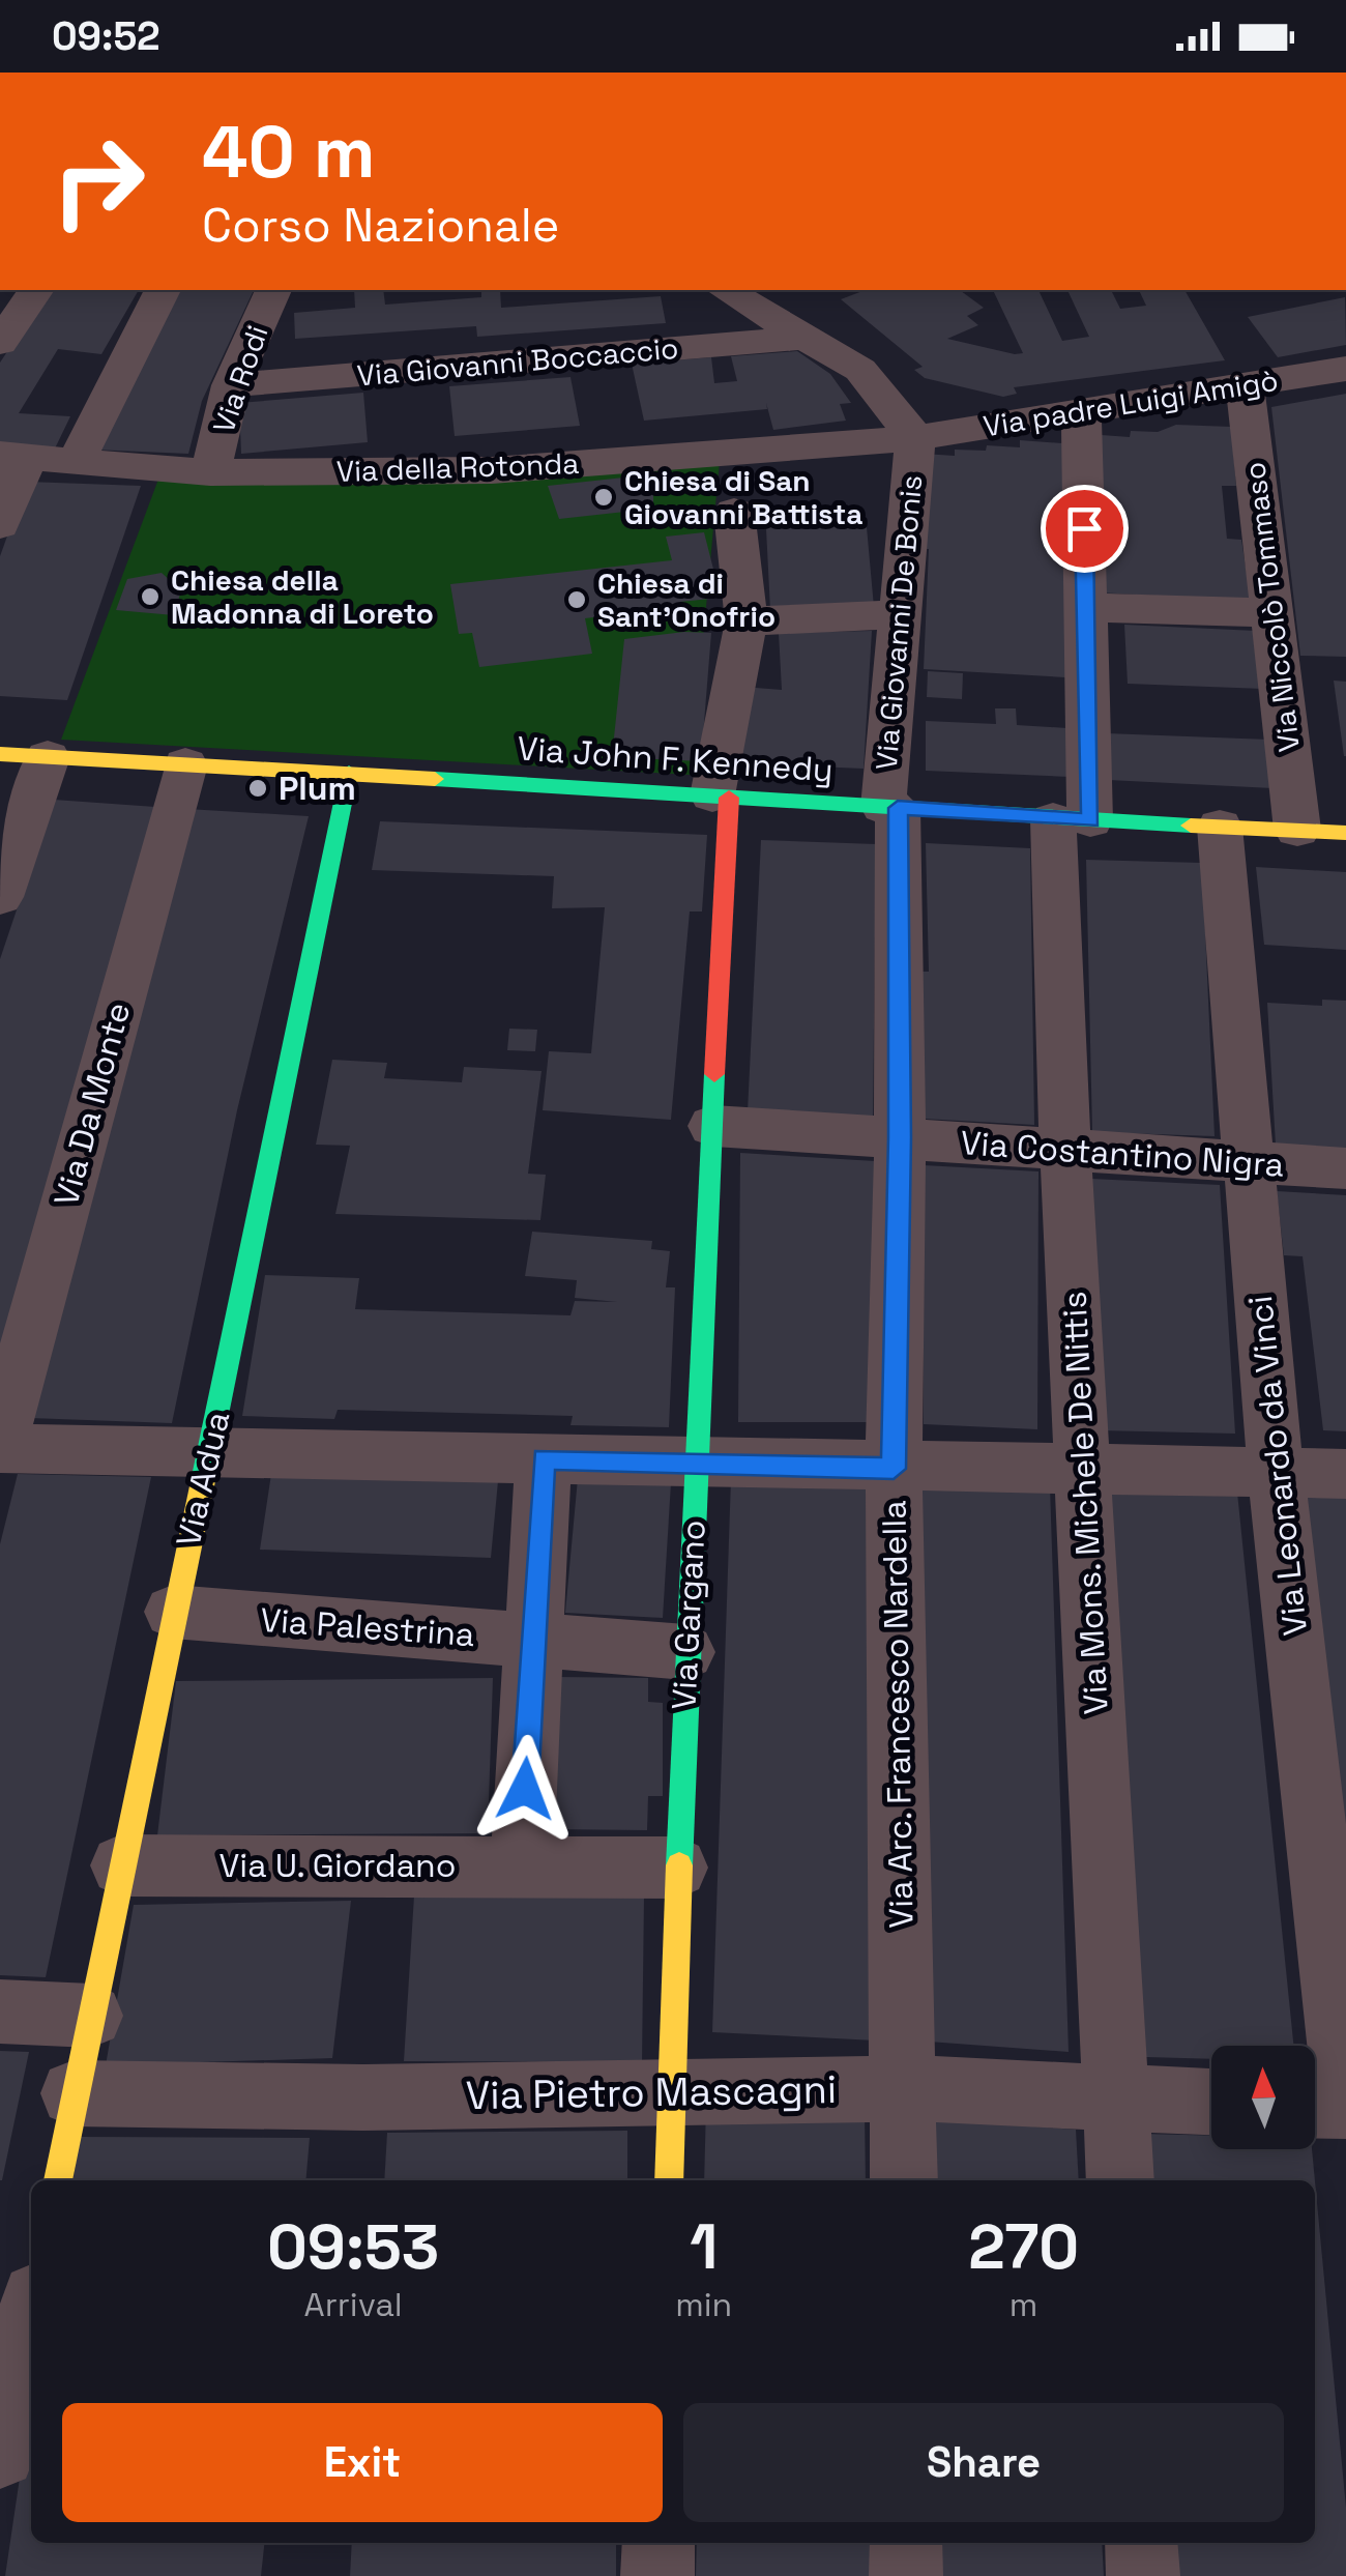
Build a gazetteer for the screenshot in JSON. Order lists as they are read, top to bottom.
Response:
{
  "streets": {
    "street": [
      "Via Giovanni Boccaccio",
      "Via Rodi",
      "Via padre Luigi Amigò",
      "Via della Rotonda",
      "Via Niccolò Tommaso",
      "Via Giovanni De Bonis",
      "Via John F. Kennedy",
      "Via Da Monte",
      "Via Costantino Nigra",
      "Via Leonardo da Vinci",
      "Via Adua",
      "Via Mons. Michele De Nittis",
      "Via Gargano",
      "Via Palestrina",
      "Via Arc. Francesco Nardella",
      "Via U. Giordano",
      "Via Pietro Mascagni"
    ]
  },
  "crossings": [
    ["Via Giovanni Boccaccio", "Via Rodi"],
    ["Via Rodi", "Via della Rotonda"],
    ["Via padre Luigi Amigò", "Via della Rotonda"],
    ["Via padre Luigi Amigò", "Via Niccolò Tommaso"],
    ["Via padre Luigi Amigò", "Via Giovanni De Bonis"],
    ["Via padre Luigi Amigò", "Via Mons. Michele De Nittis"],
    ["Via della Rotonda", "Via Giovanni De Bonis"],
    ["Via Niccolò Tommaso", "Via John F. Kennedy"],
    ["Via Giovanni De Bonis", "Via John F. Kennedy"],
    ["Via Giovanni De Bonis", "Via Arc. Francesco Nardella"],
    ["Via John F. Kennedy", "Via Da Monte"],
    ["Via John F. Kennedy", "Via Leonardo da Vinci"],
    ["Via John F. Kennedy", "Via Adua"],
    ["Via John F. Kennedy", "Via Mons. Michele De Nittis"],
    ["Via John F. Kennedy", "Via Gargano"],
    ["Via John F. Kennedy", "Via Arc. Francesco Nardella"],
    ["Via Costantino Nigra", "Via Leonardo da Vinci"],
    ["Via Costantino Nigra", "Via Mons. Michele De Nittis"],
    ["Via Costantino Nigra", "Via Gargano"],
    ["Via Costantino Nigra", "Via Arc. Francesco Nardella"],
    ["Via Adua", "Via Palestrina"],
    ["Via Adua", "Via U. Giordano"],
    ["Via Adua", "Via Pietro Mascagni"],
    ["Via Mons. Michele De Nittis", "Via Pietro Mascagni"],
    ["Via Gargano", "Via Palestrina"],
    ["Via Gargano", "Via U. Giordano"],
    ["Via Gargano", "Via Pietro Mascagni"],
    ["Via Arc. Francesco Nardella", "Via Pietro Mascagni"]
  ],
  "places": [
    "Chiesa di San Giovanni Battista",
    "Chiesa della Madonna di Loreto",
    "Chiesa di Sant'Onofrio",
    "Plum"
  ],
  "north": "top",
  "page": {
    "status": "09:52",
    "turn": ["40 m", "Corso Nazionale"],
    "eta": [
      "09:53",
      "Arrival",
      "1",
      "min",
      "270",
      "m"
    ],
    "buttons": ["Exit", "Share"]
  }
}
